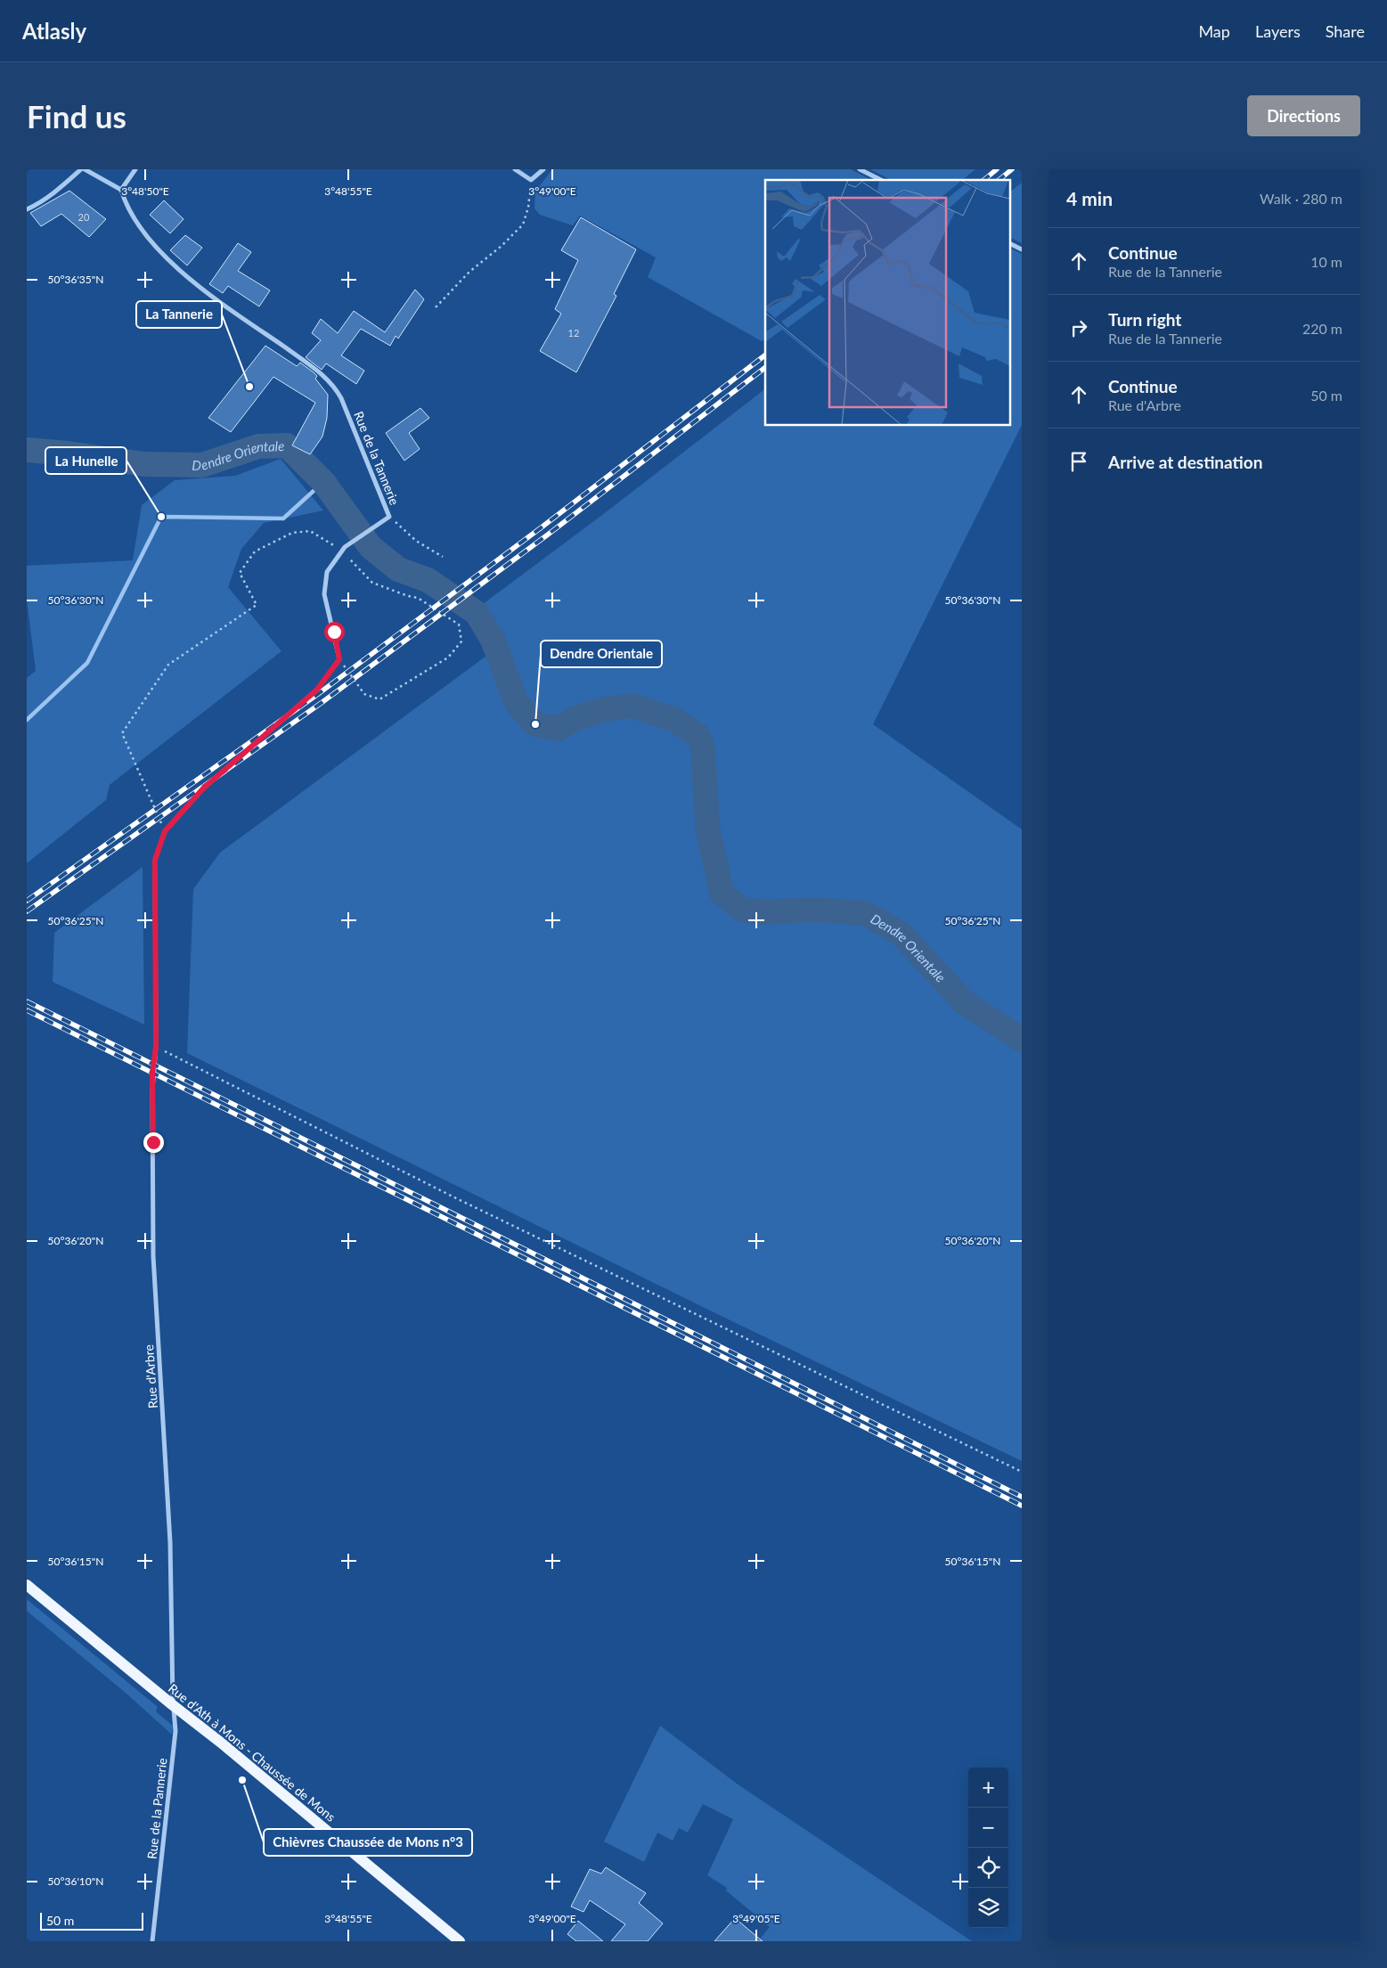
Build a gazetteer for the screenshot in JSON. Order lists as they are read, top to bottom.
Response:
{
  "streets": {
    "main road": ["Rue d'Ath à Mons - Chaussée de Mons"],
    "street": ["Rue de la Tannerie", "Rue d'Arbre", "Rue de la Pannerie"]
  },
  "crossings": [
    ["Rue d'Arbre", "Rue d'Ath à Mons - Chaussée de Mons"],
    ["Rue d'Arbre", "Rue de la Pannerie"],
    ["Rue d'Ath à Mons - Chaussée de Mons", "Rue de la Pannerie"]
  ],
  "water": ["Dendre Orientale"],
  "places": [
    "La Tannerie",
    "La Hunelle",
    "Dendre Orientale",
    "Chièvres Chaussée de Mons n°3"
  ],
  "house_numbers": ["20", "12"],
  "scale_bar": "50 m",
  "page": {
    "header": "Atlasly",
    "nav": ["Map", "Layers", "Share"],
    "buttons": "Directions",
    "title": "Find us",
    "heading": ["4 min", "Walk · 280 m"],
    "list": [
      ["Continue", "Rue de la Tannerie", "10 m"],
      ["Turn right", "Rue de la Tannerie", "220 m"],
      ["Continue", "Rue d'Arbre", "50 m"],
      "Arrive at destination"
    ],
    "map_buttons": ["+", "−"],
    "scale": "50 m"
  },
  "coordinates": [
    "3°48'50\"E",
    "3°48'55\"E",
    "3°49'00\"E",
    "50°36'35\"N",
    "50°36'30\"N",
    "50°36'25\"N",
    "50°36'20\"N",
    "50°36'15\"N",
    "50°36'10\"N",
    "3°49'05\"E"
  ]
}
